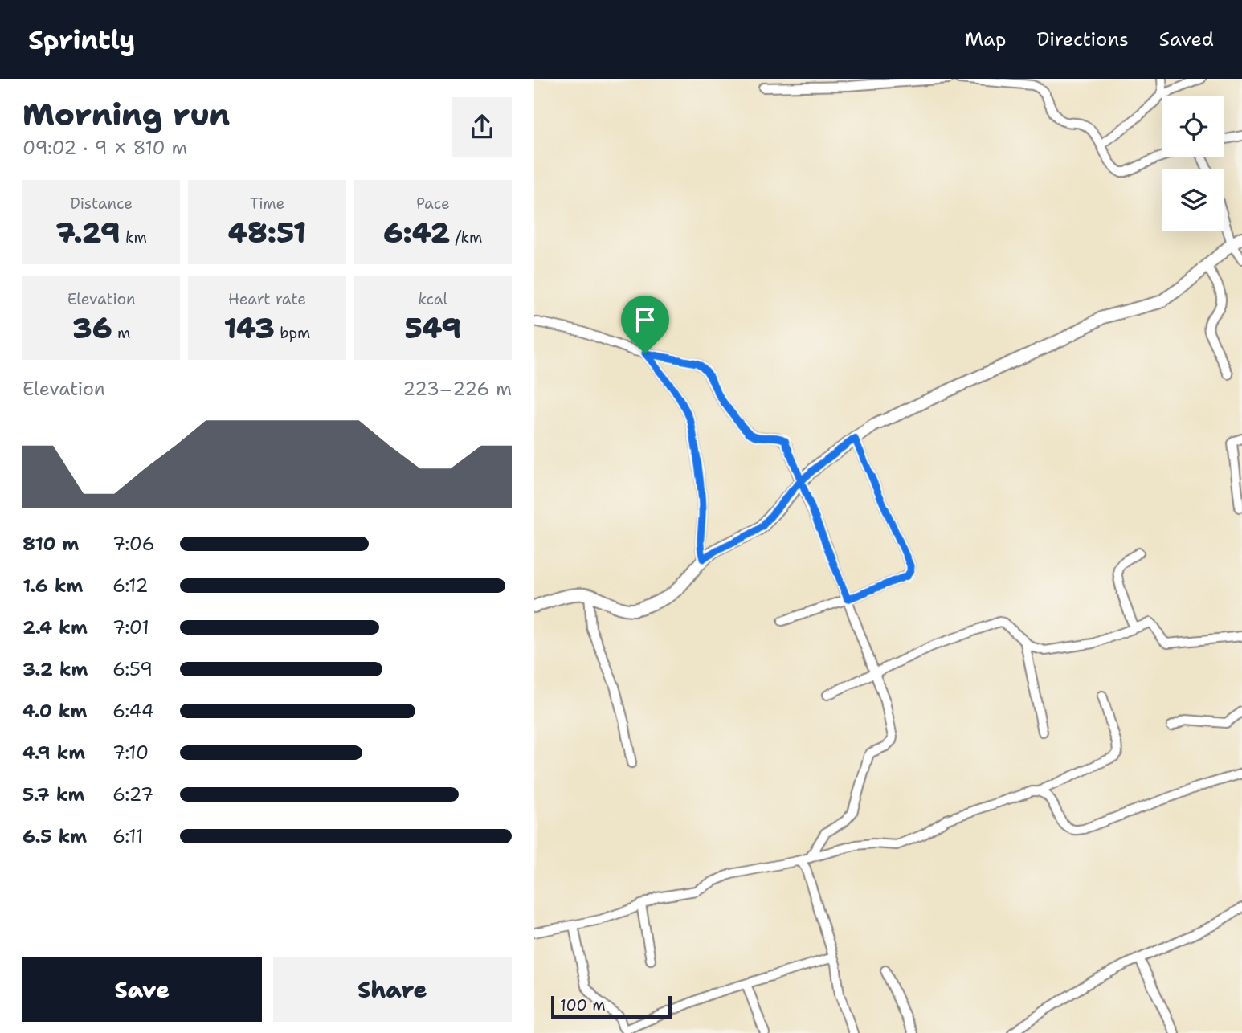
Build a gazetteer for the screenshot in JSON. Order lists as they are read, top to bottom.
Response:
{
  "scale_bar": "100 m",
  "page": {
    "header": "Sprintly",
    "nav": ["Map", "Directions", "Saved"],
    "heading": ["Morning run", "09:02 · 9 × 810 m"],
    "stats": [
      ["Distance", "7.29 km"],
      ["Time", "48:51"],
      ["Pace", "6:42 /km"],
      ["Elevation", "36 m"],
      ["Heart rate", "143 bpm"],
      ["kcal", "549"]
    ],
    "chart": ["Elevation", "223–226 m"],
    "list": [
      {
        "name": "810 m",
        "note": "7:06"
      },
      {
        "name": "1.6 km",
        "note": "6:12"
      },
      {
        "name": "2.4 km",
        "note": "7:01"
      },
      {
        "name": "3.2 km",
        "note": "6:59"
      },
      {
        "name": "4.0 km",
        "note": "6:44"
      },
      {
        "name": "4.9 km",
        "note": "7:10"
      },
      {
        "name": "5.7 km",
        "note": "6:27"
      },
      {
        "name": "6.5 km",
        "note": "6:11"
      }
    ],
    "buttons": ["Save", "Share"],
    "scale": "100 m"
  }
}
